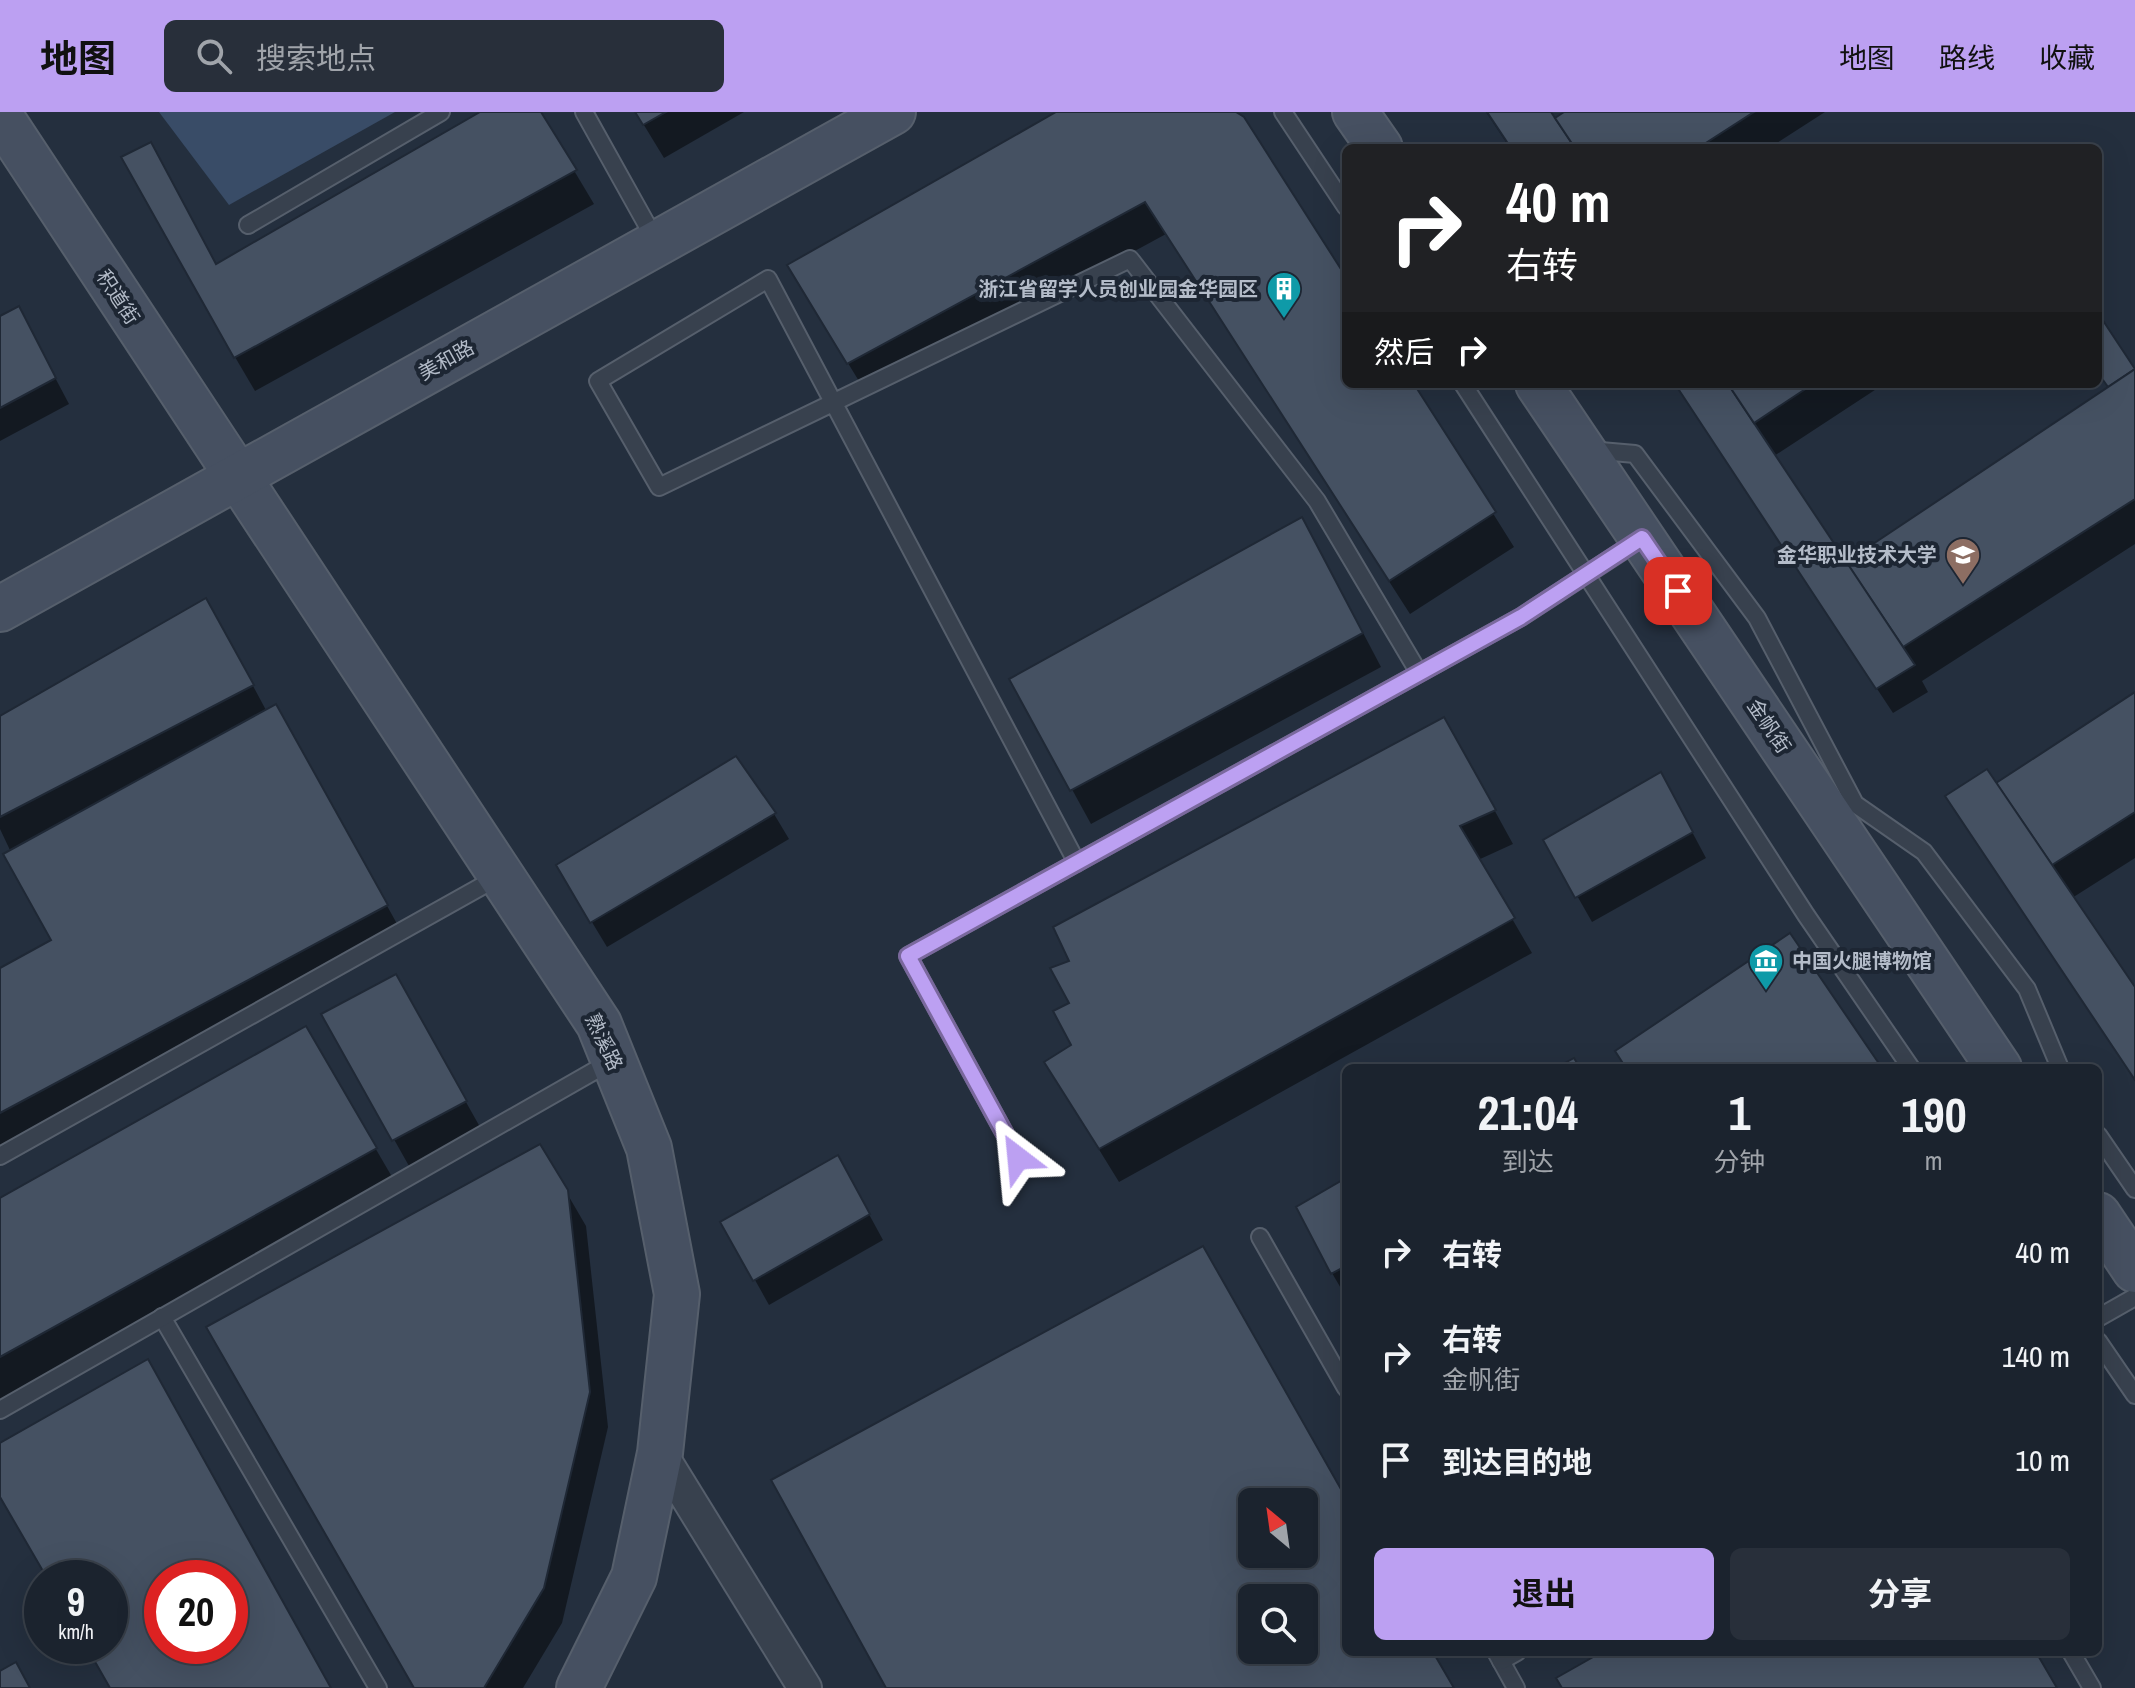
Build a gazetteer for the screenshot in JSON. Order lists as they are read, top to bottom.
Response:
{
  "streets": {
    "street": [
      "积道街",
      "美和路",
      "金帆街",
      "熟溪路"
    ]
  },
  "crossings": [
    ["积道街", "美和路"],
    ["积道街", "熟溪路"],
    ["美和路", "熟溪路"]
  ],
  "places": {
    "building": ["浙江省留学人员创业园金华园区"],
    "school or university": ["金华职业技术大学"],
    "museum": ["中国火腿博物馆"]
  },
  "north": "top left",
  "page": {
    "header": "地图",
    "search": "搜索地点",
    "nav": ["地图", "路线", "收藏"],
    "turn": ["40 m", "右转"],
    "then": "然后",
    "eta": [
      "21:04",
      "到达",
      "1",
      "分钟",
      "190",
      "m"
    ],
    "list": [
      {
        "name": "右转",
        "value": "40 m"
      },
      {
        "name": "右转",
        "note": "金帆街",
        "value": "140 m"
      },
      {
        "name": "到达目的地",
        "value": "10 m"
      }
    ],
    "buttons": ["退出", "分享"],
    "speed": "9 km/h",
    "limit": "20"
  }
}
